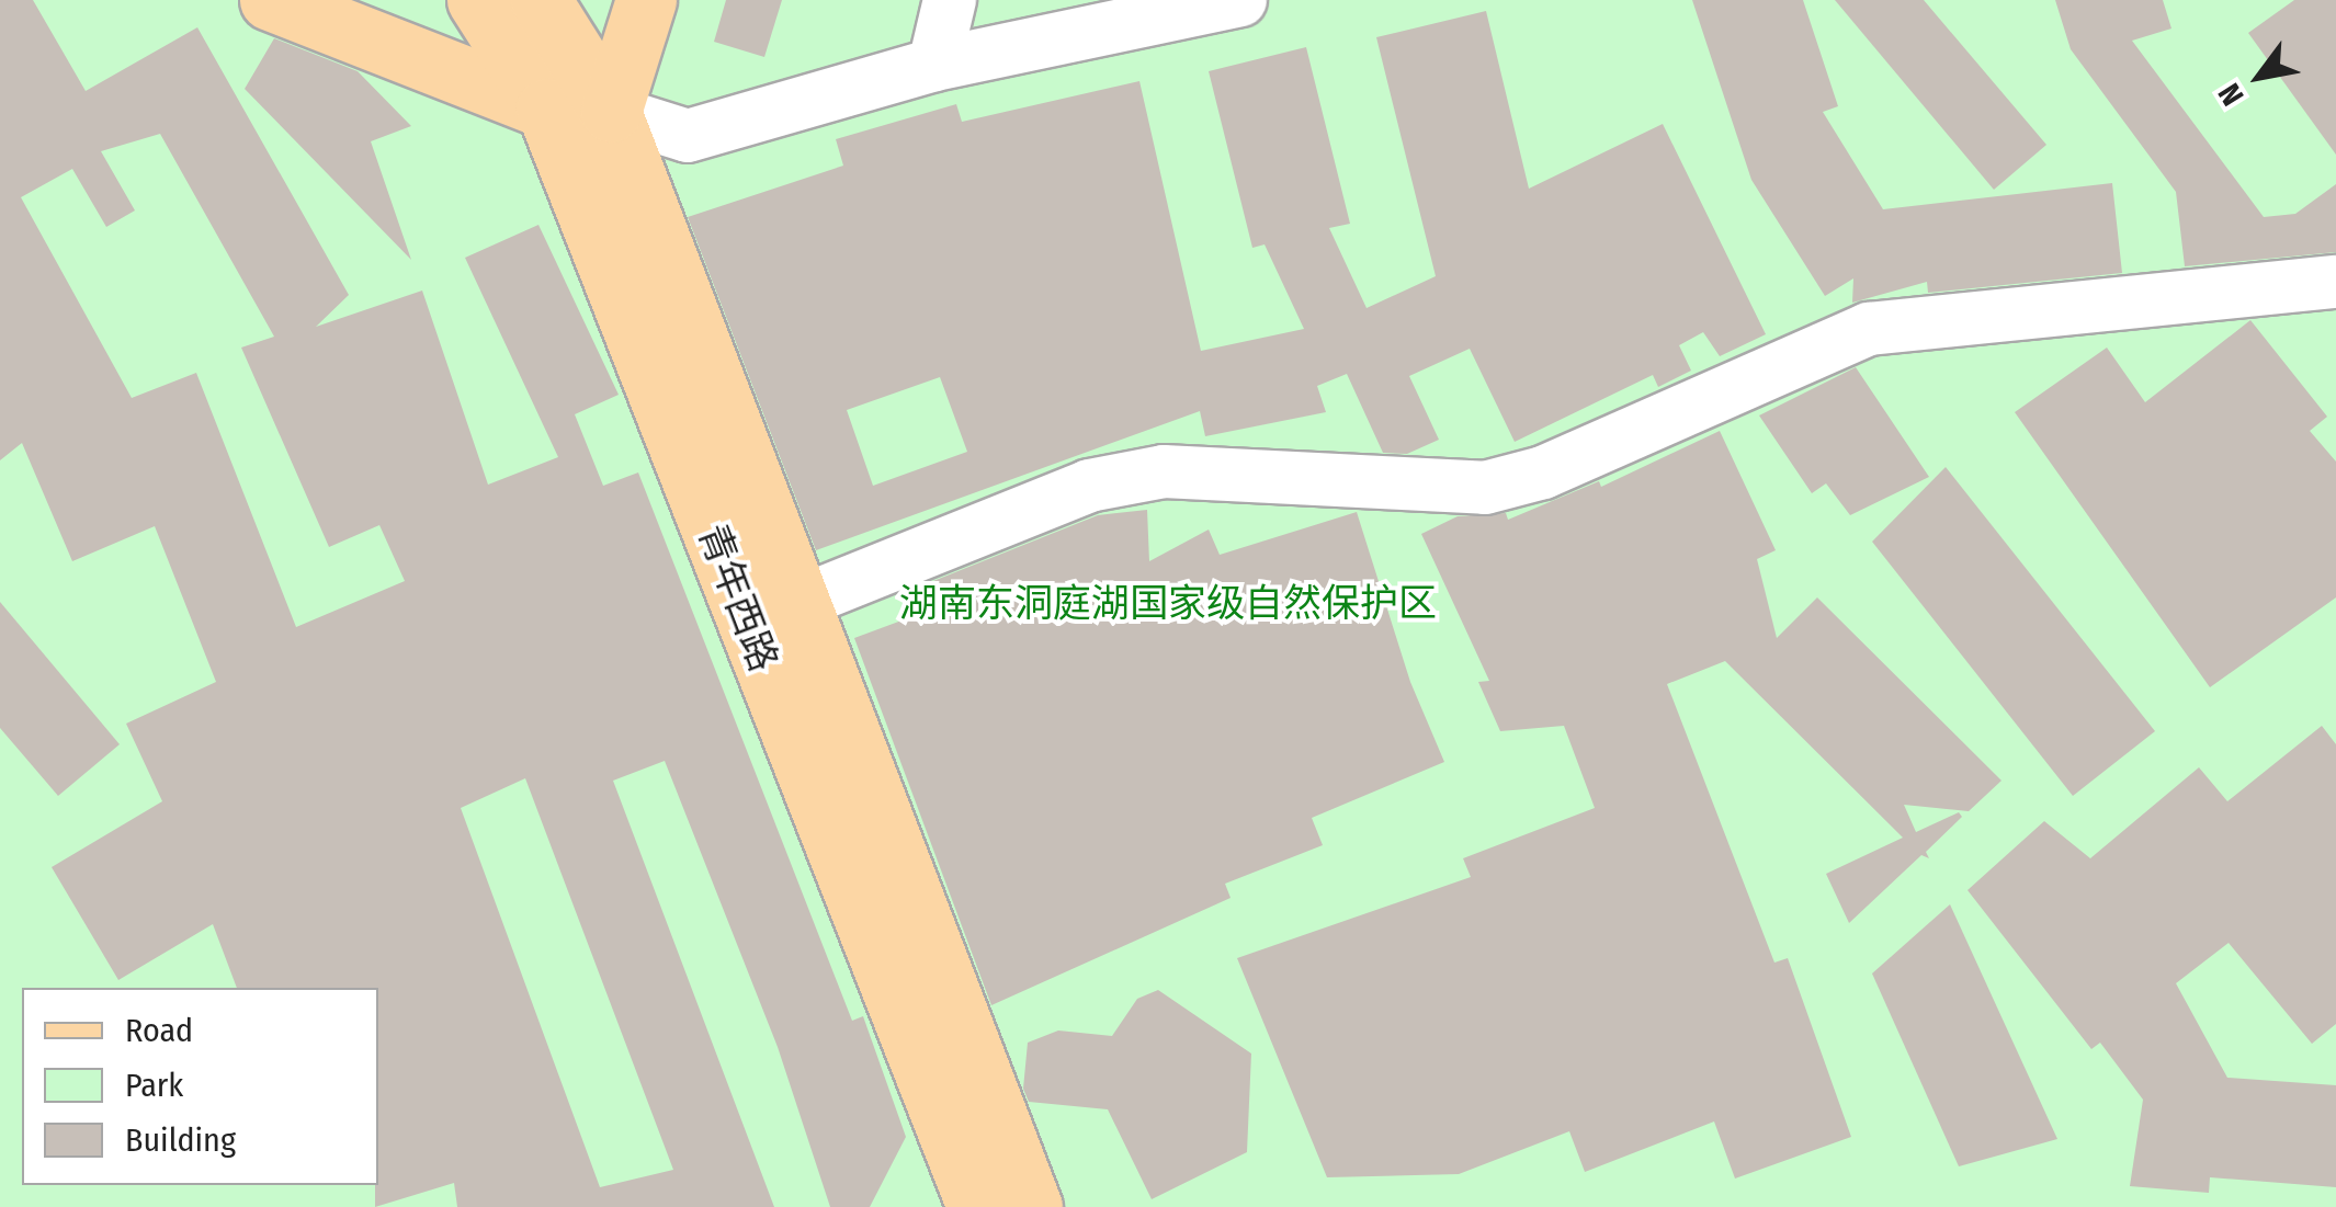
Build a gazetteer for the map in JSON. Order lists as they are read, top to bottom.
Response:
{
  "streets": {
    "main road": ["青年西路"]
  },
  "parks": ["湖南东洞庭湖国家级自然保护区"],
  "legend": ["Road", "Park", "Building"],
  "north": "bottom left"
}
